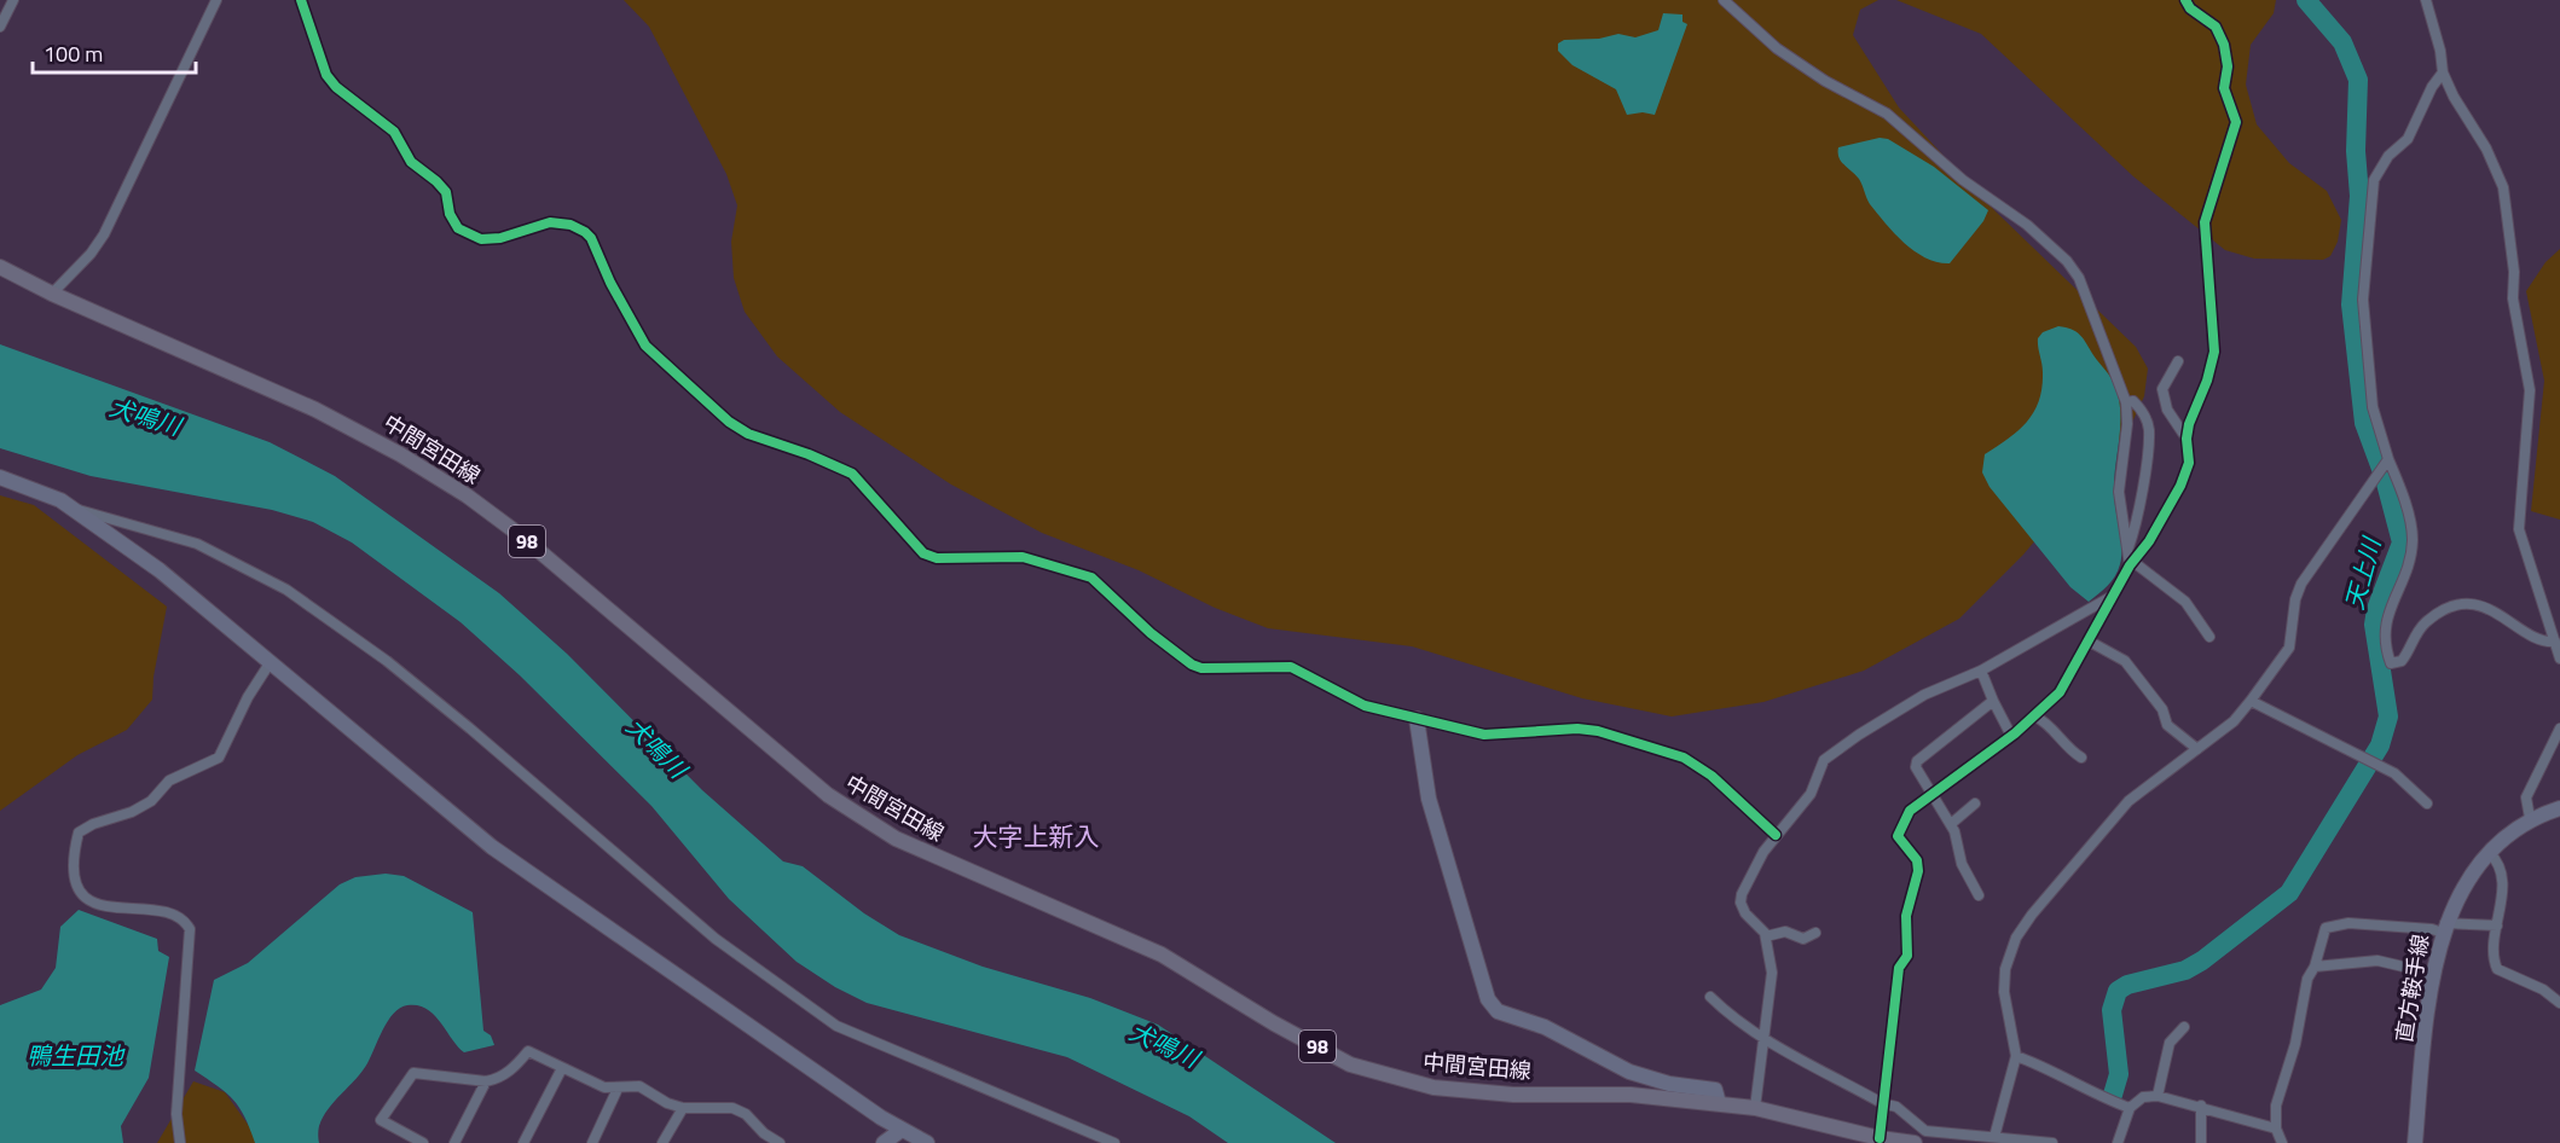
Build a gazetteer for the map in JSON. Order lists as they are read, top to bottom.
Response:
{
  "streets": {
    "main road": ["中間宮田線", "98"],
    "street": ["直方鞍手線"]
  },
  "districts": ["大字上新入"],
  "water": ["犬鳴川", "天上川", "鴨生田池"],
  "scale_bar": "100 m"
}
